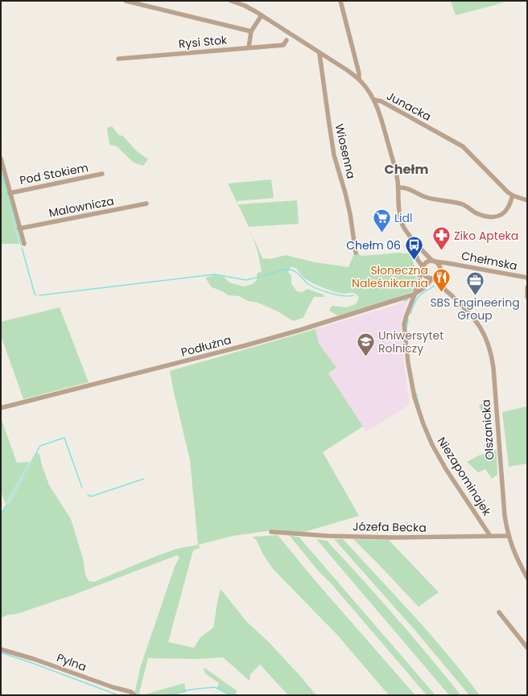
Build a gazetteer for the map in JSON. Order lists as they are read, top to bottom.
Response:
{
  "streets": {
    "street": [
      "Rysi Stok",
      "Junacka",
      "Wiosenna",
      "Pod Stokiem",
      "Malownicza",
      "Chełmska",
      "Podłużna",
      "Olszanicka",
      "Niezapominajek",
      "Józefa Becka",
      "Pylna"
    ]
  },
  "crossings": [
    ["Junacka", "Wiosenna"],
    ["Pod Stokiem", "Malownicza"],
    ["Chełmska", "Podłużna"],
    ["Chełmska", "Olszanicka"],
    ["Podłużna", "Olszanicka"],
    ["Podłużna", "Niezapominajek"],
    ["Olszanicka", "Józefa Becka"],
    ["Niezapominajek", "Józefa Becka"]
  ],
  "districts": ["Chełm"],
  "places": {
    "supermarket": ["Lidl"],
    "pharmacy": ["Ziko Apteka"],
    "bus stop": ["Chełm 06"],
    "restaurant": ["Słoneczna Naleśnikarnia"],
    "office": ["SBS Engineering Group"],
    "school or university": ["Uniwersytet Rolniczy"]
  }
}
